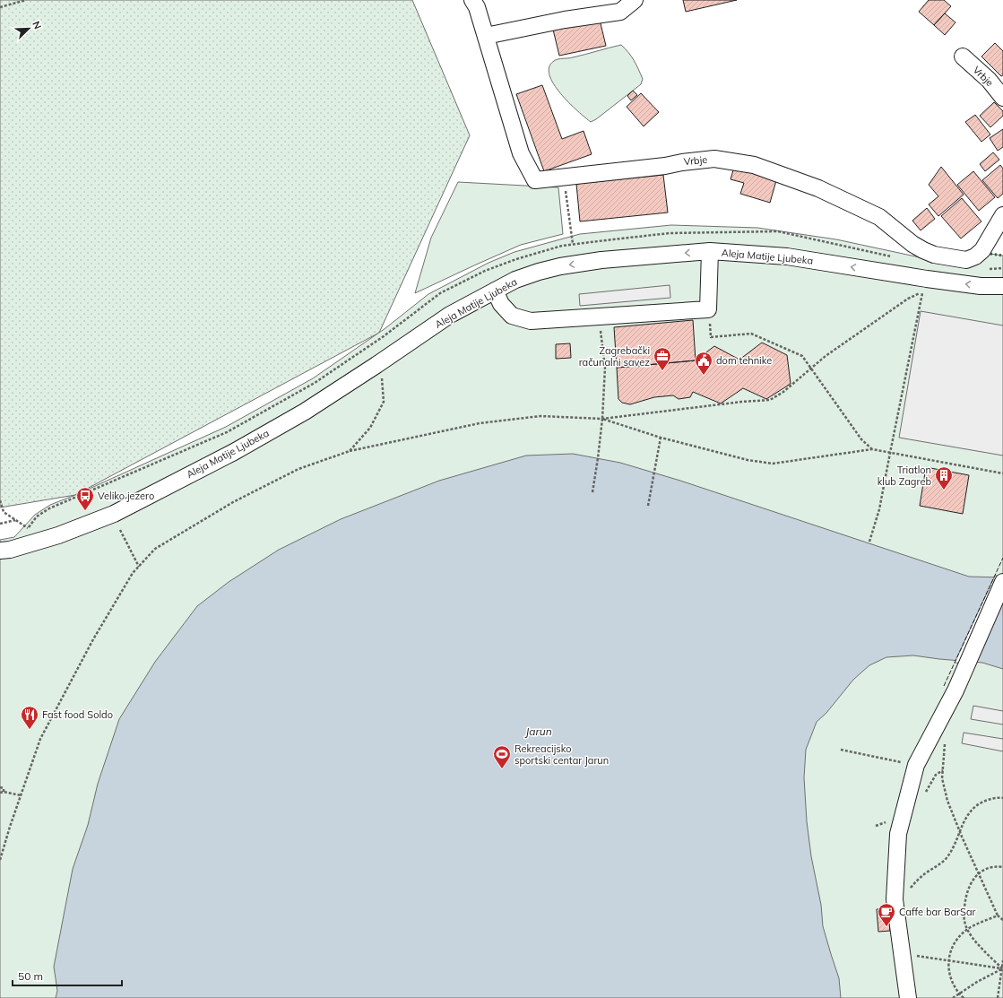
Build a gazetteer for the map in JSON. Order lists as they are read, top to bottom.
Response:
{
  "streets": {
    "street": ["Vrbje", "Aleja Matije Ljubeka"]
  },
  "one_way": ["Aleja Matije Ljubeka"],
  "water": ["Jarun"],
  "places": {
    "office": ["Zagrebački računalni savez"],
    "public building": ["dom tehnike"],
    "building": ["Triatlon klub Zagreb"],
    "bus stop": ["Veliko jezero"],
    "restaurant": ["Fast food Soldo"],
    "sports": ["Rekreacijsko sportski centar Jarun"],
    "cafe": ["Caffe bar BarSar"]
  },
  "scale_bar": "50 m",
  "north": "top right"
}
